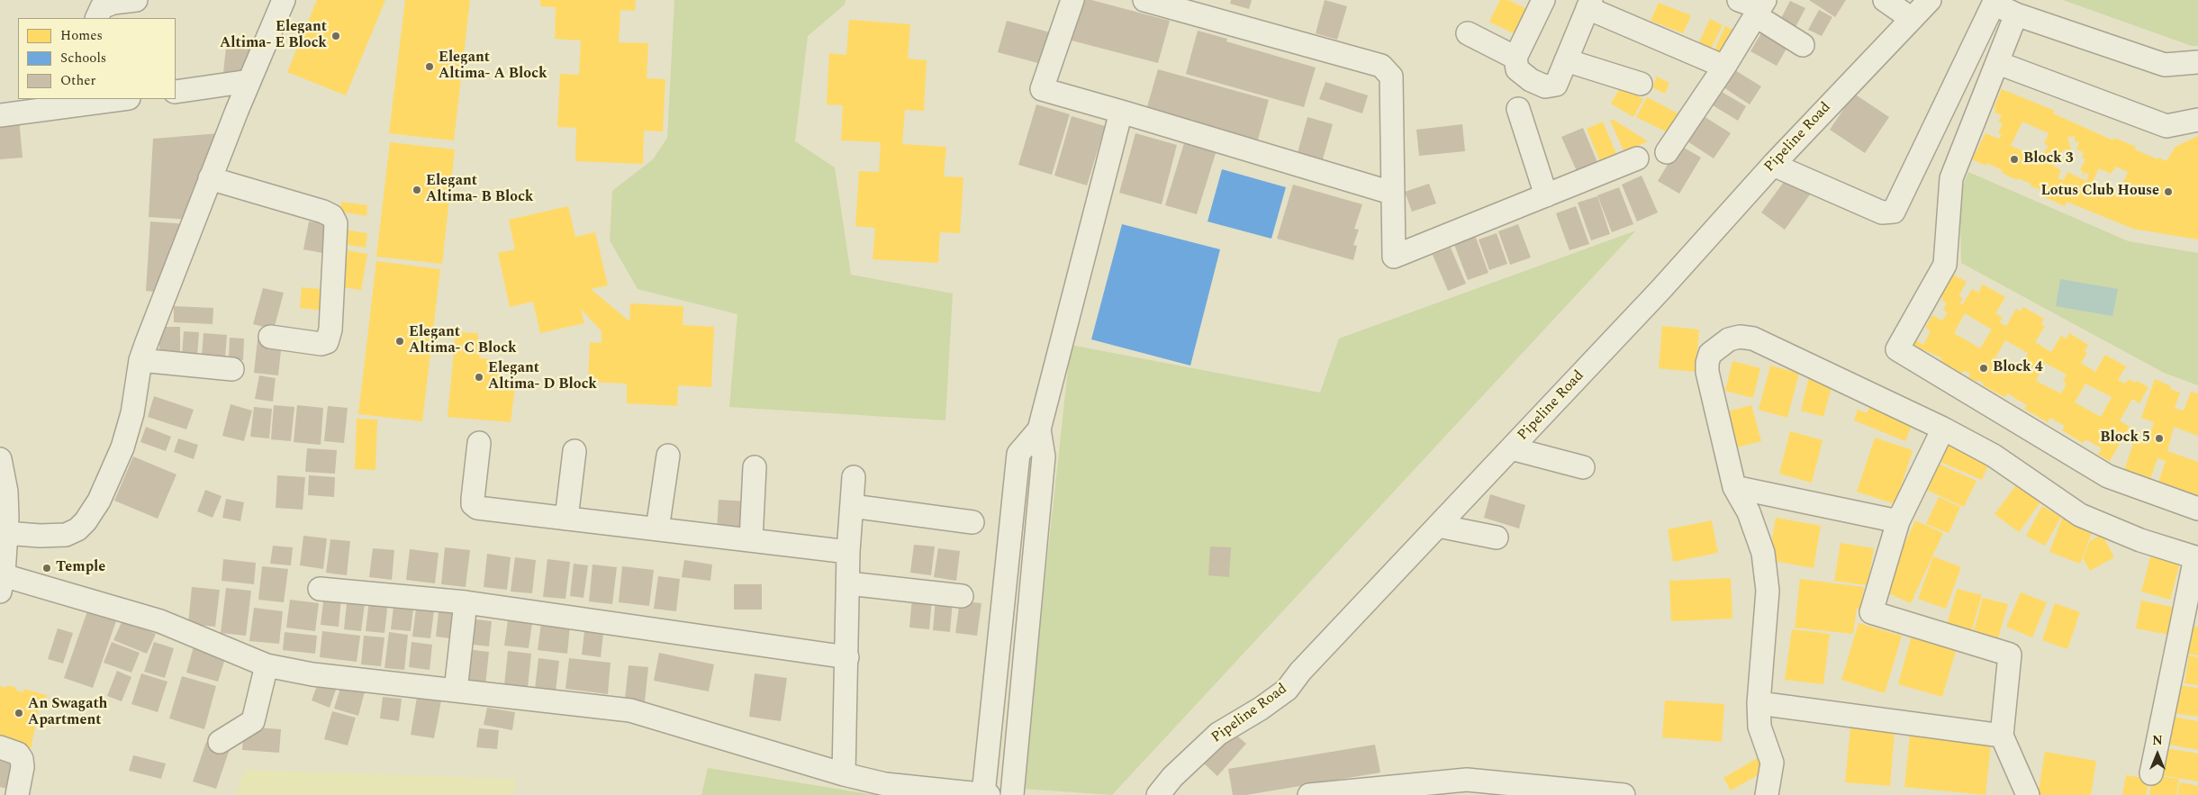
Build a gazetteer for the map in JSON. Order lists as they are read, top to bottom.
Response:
{
  "streets": {
    "street": ["Pipeline Road"]
  },
  "places": [
    "Elegant Altima- E Block",
    "Elegant Altima- A Block",
    "Block 3",
    "Elegant Altima- B Block",
    "Lotus Club House",
    "Elegant Altima- C Block",
    "Block 4",
    "Elegant Altima- D Block",
    "Block 5",
    "Temple",
    "An Swagath Apartment"
  ],
  "legend": ["Homes", "Schools", "Other"],
  "north": "top"
}
